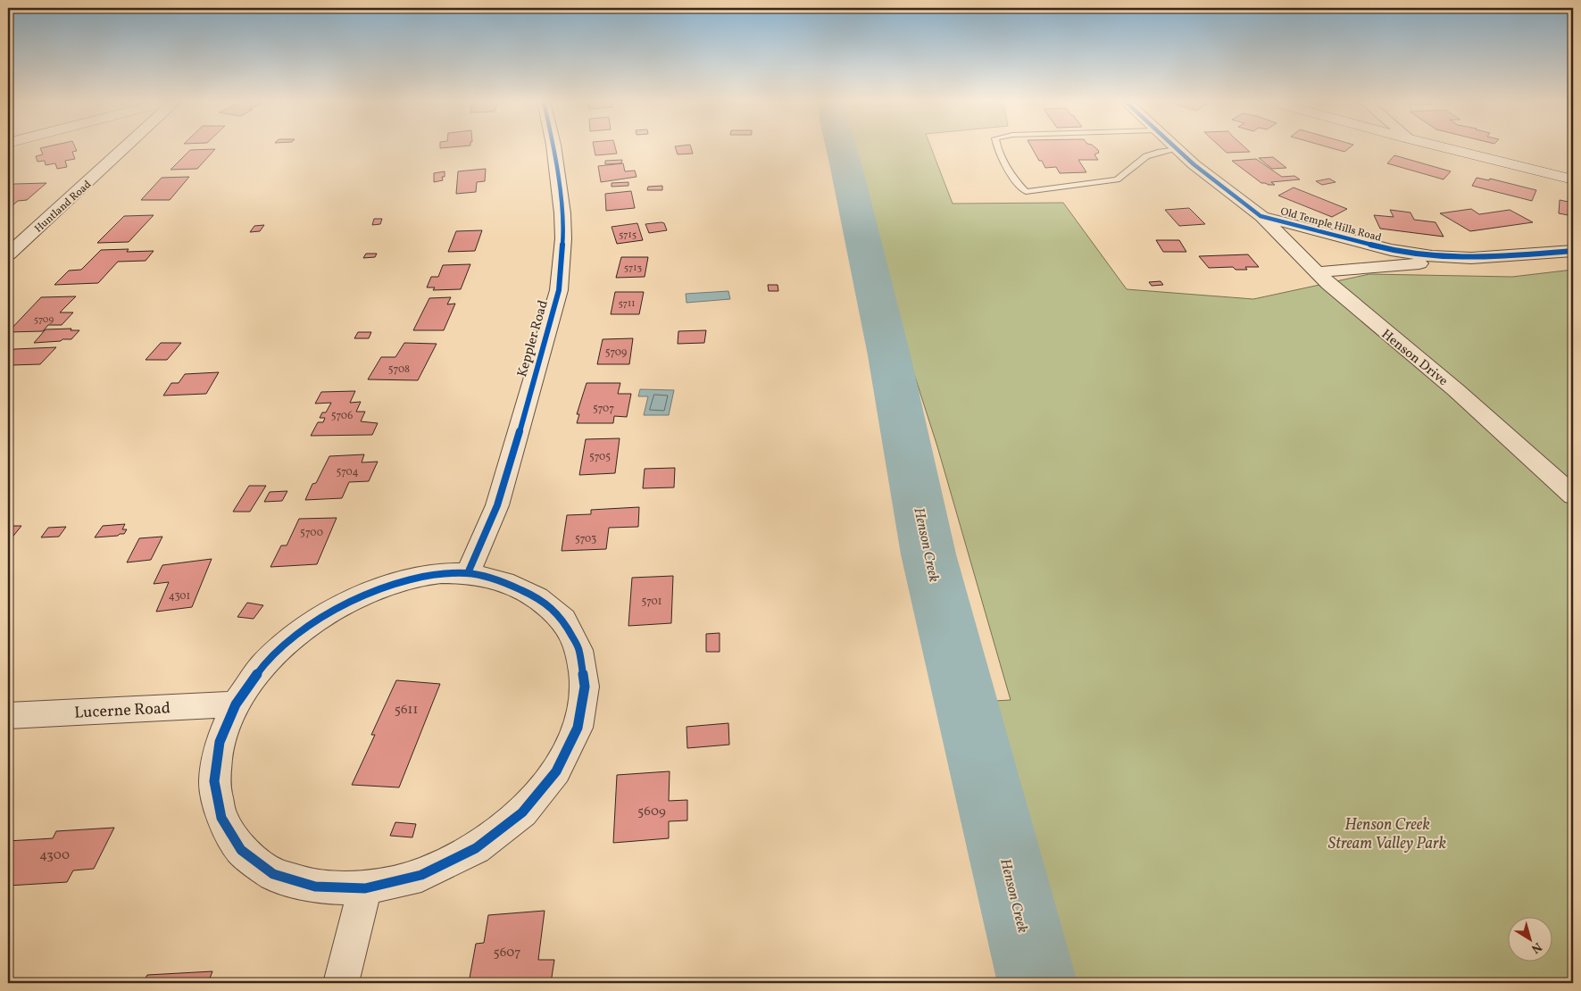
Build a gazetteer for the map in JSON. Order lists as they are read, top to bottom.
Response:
{
  "streets": {
    "street": [
      "Huntland Road",
      "Old Temple Hills Road",
      "Keppler Road",
      "Henson Drive",
      "Lucerne Road"
    ]
  },
  "crossings": [
    ["Old Temple Hills Road", "Henson Drive"]
  ],
  "water": ["Henson Creek"],
  "parks": ["Henson Creek Stream Valley Park"],
  "house_numbers": [
    "5715",
    "5713",
    "5711",
    "5709",
    "5709",
    "5708",
    "5707",
    "5706",
    "5705",
    "5704",
    "5700",
    "5703",
    "4301",
    "5701",
    "5611",
    "5609",
    "4300",
    "5607"
  ],
  "north": "bottom right"
}
